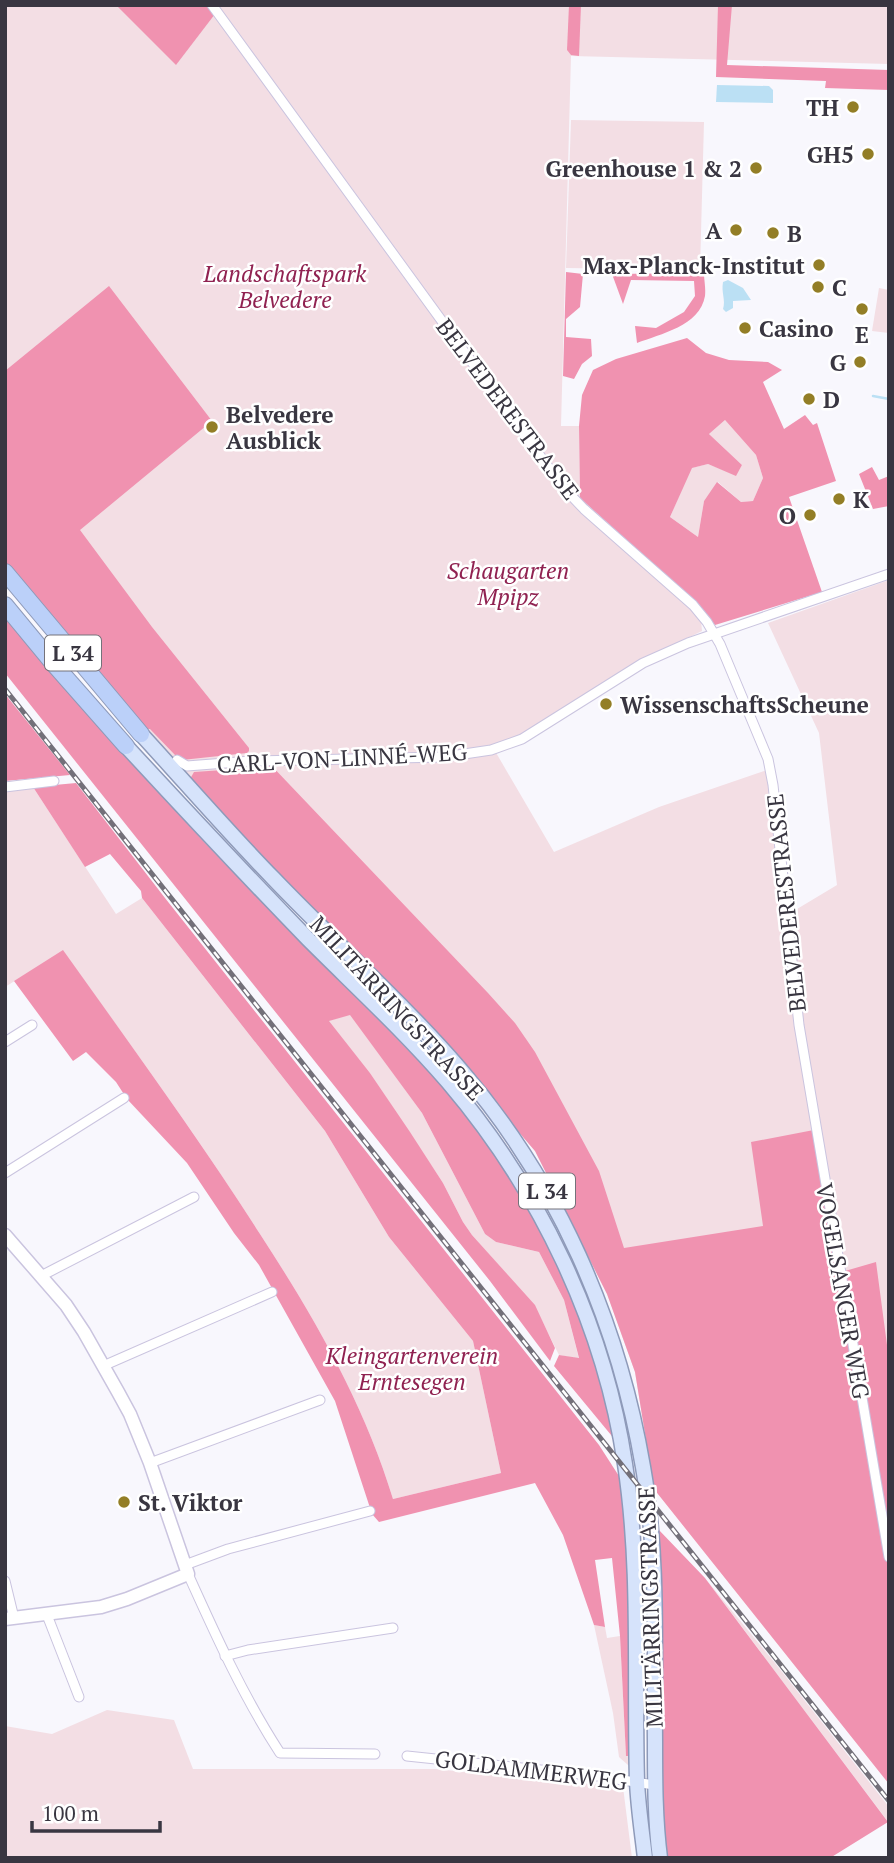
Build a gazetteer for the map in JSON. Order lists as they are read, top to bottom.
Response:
{
  "streets": {
    "highway": ["L 34", "MILITÄRRINGSTRASSE"],
    "street": [
      "BELVEDERESTRASSE",
      "CARL-VON-LINNÉ-WEG",
      "VOGELSANGER WEG",
      "GOLDAMMERWEG"
    ]
  },
  "crossings": [
    ["BELVEDERESTRASSE", "CARL-VON-LINNÉ-WEG"],
    ["BELVEDERESTRASSE", "VOGELSANGER WEG"],
    ["MILITÄRRINGSTRASSE", "GOLDAMMERWEG"]
  ],
  "parks": ["Landschaftspark Belvedere", "Schaugarten Mpipz", "Kleingartenverein Erntesegen"],
  "places": [
    "TH",
    "GH5",
    "Greenhouse 1 & 2",
    "A",
    "B",
    "Max-Planck-Institut",
    "C",
    "E",
    "Casino",
    "G",
    "D",
    "Belvedere Ausblick",
    "K",
    "O",
    "WissenschaftsScheune",
    "St. Viktor"
  ],
  "scale_bar": "100 m"
}
